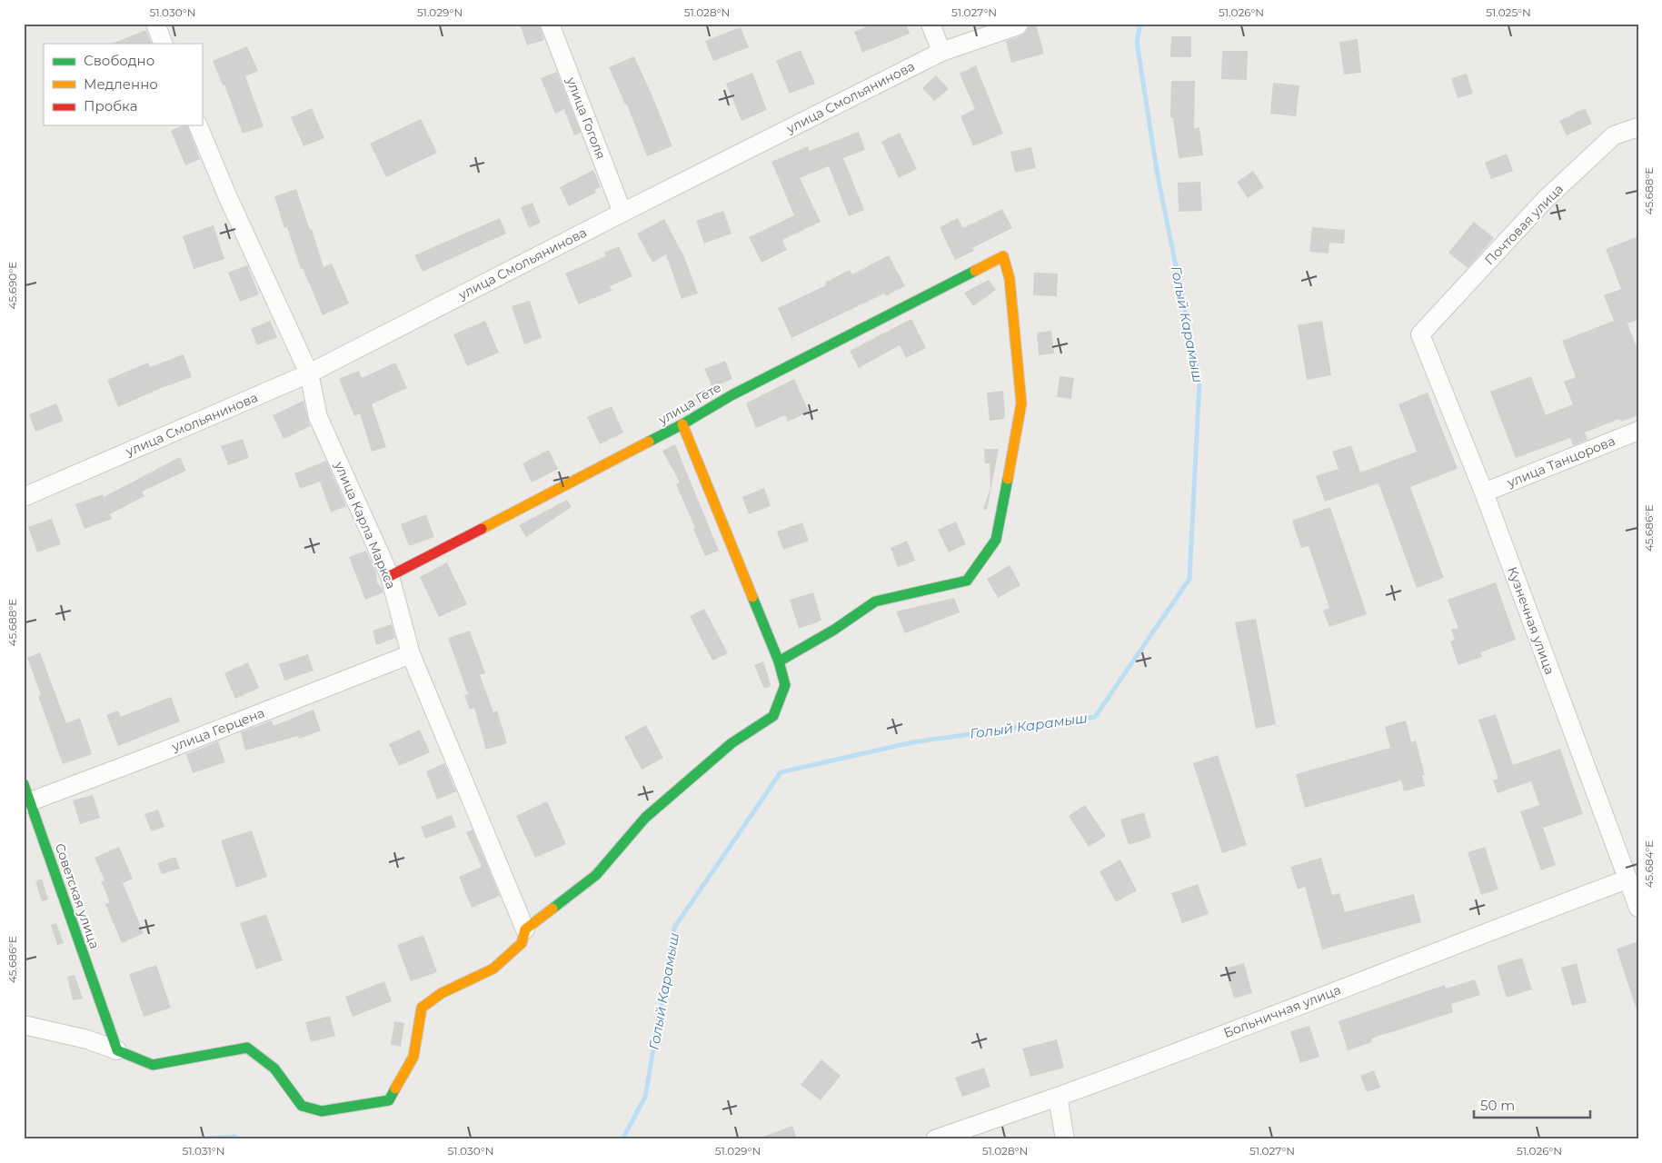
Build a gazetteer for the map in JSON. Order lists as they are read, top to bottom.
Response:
{
  "streets": {
    "street": [
      "улица Смольянинова",
      "улица Гоголя",
      "Почтовая улица",
      "улица Гёте",
      "улица Танцорова",
      "улица Карла Маркса",
      "Кузнечная улица",
      "улица Герцена",
      "Советская улица",
      "Больничная улица"
    ]
  },
  "crossings": [
    ["улица Смольянинова", "улица Гоголя"],
    ["улица Смольянинова", "улица Карла Маркса"],
    ["Почтовая улица", "Кузнечная улица"],
    ["улица Гёте", "улица Карла Маркса"],
    ["улица Танцорова", "Кузнечная улица"],
    ["улица Карла Маркса", "улица Герцена"],
    ["Кузнечная улица", "Больничная улица"],
    ["улица Герцена", "Советская улица"]
  ],
  "water": ["Голый Карамыш"],
  "legend": ["Свободно", "Медленно", "Пробка"],
  "scale_bar": "50 m",
  "coordinates": [
    "51.030°N",
    "51.029°N",
    "51.028°N",
    "51.027°N",
    "51.026°N",
    "51.025°N",
    "45.688°E",
    "45.690°E",
    "45.686°E",
    "45.684°E",
    "51.031°N"
  ]
}
